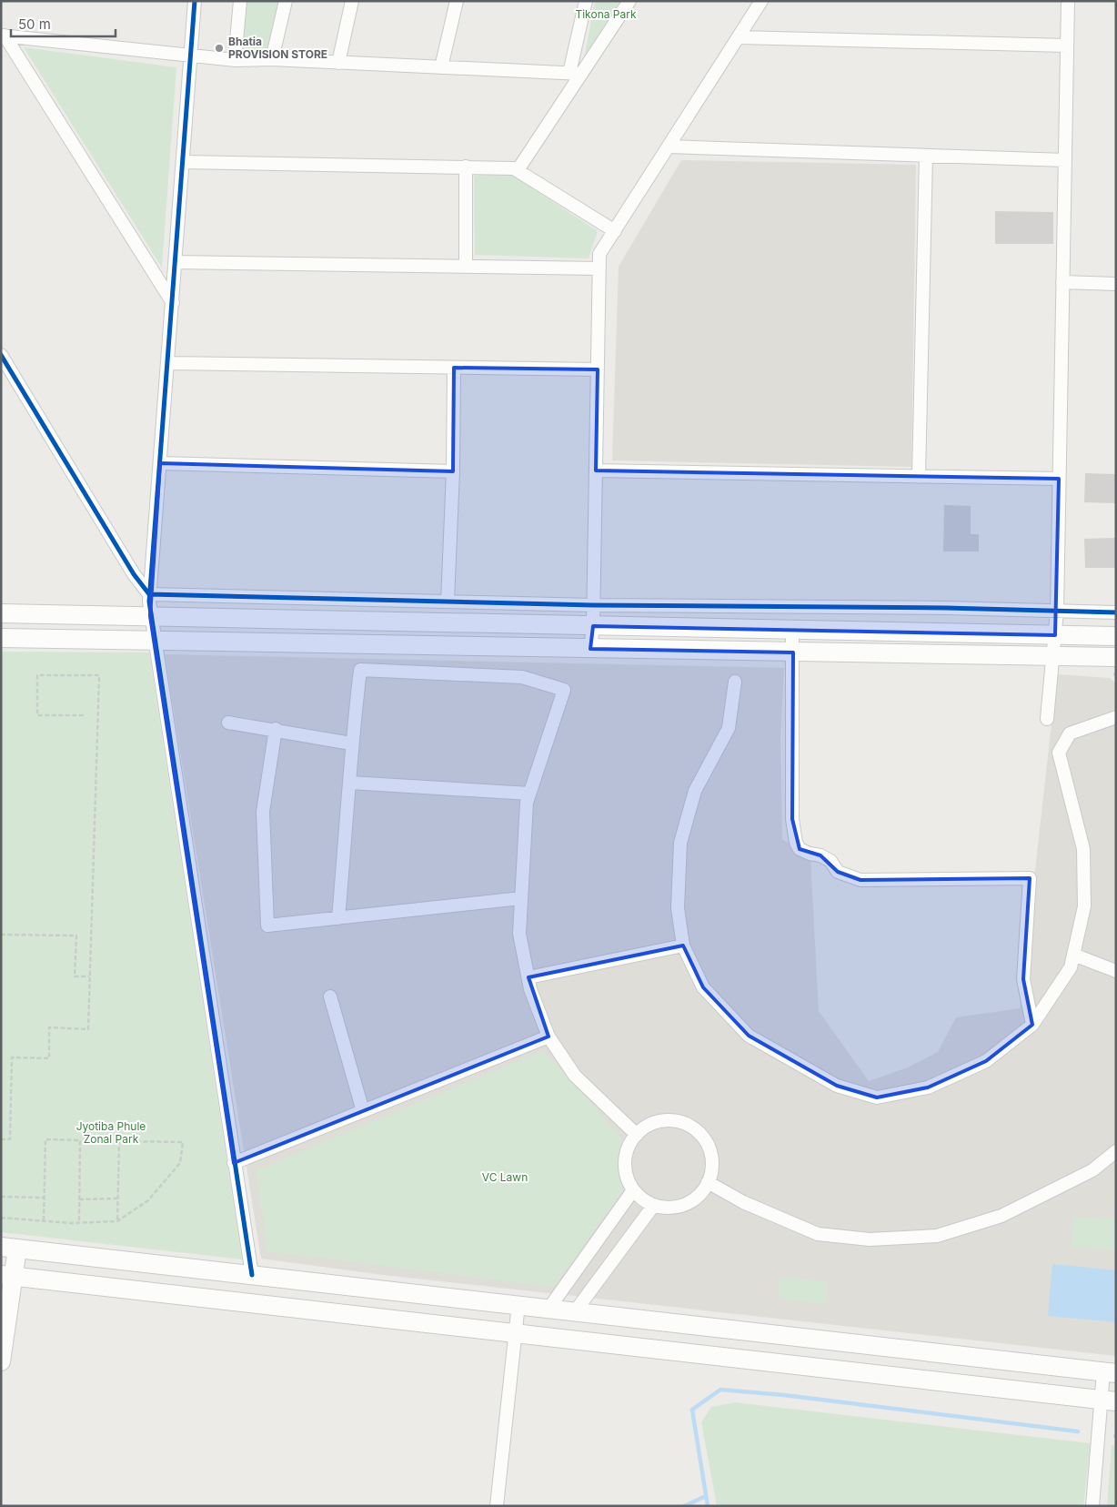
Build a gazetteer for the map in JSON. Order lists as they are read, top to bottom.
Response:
{
  "parks": ["Tikona Park", "Jyotiba Phule Zonal Park", "VC Lawn"],
  "places": ["Bhatia PROVISION STORE"],
  "scale_bar": "50 m"
}
